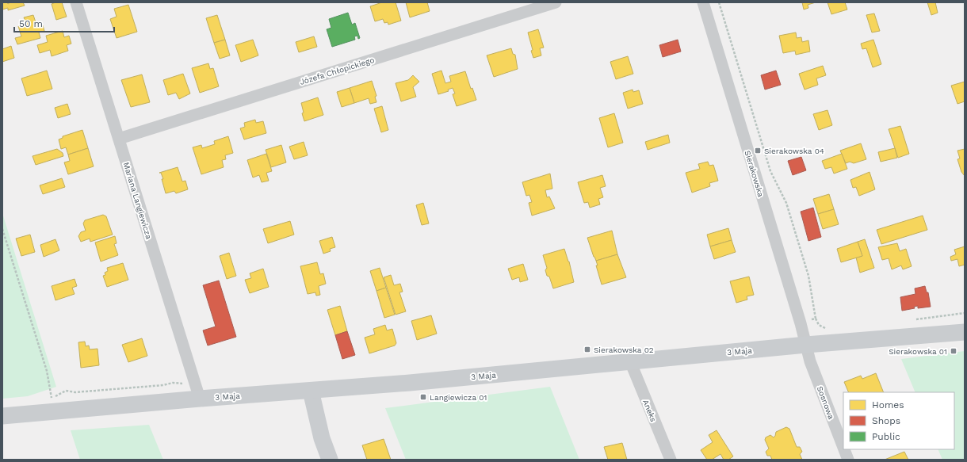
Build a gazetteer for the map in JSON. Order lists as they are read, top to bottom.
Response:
{
  "streets": {
    "street": [
      "Józefa Chłopickiego",
      "Sierakowska",
      "Mariana Langiewicza",
      "3 Maja",
      "Sosnowa",
      "Aneks"
    ]
  },
  "crossings": [
    ["Józefa Chłopickiego", "Mariana Langiewicza"],
    ["Sierakowska", "3 Maja"],
    ["Sierakowska", "Sosnowa"],
    ["Mariana Langiewicza", "3 Maja"],
    ["3 Maja", "Sosnowa"],
    ["3 Maja", "Aneks"]
  ],
  "places": {
    "transit": [
      "Sierakowska 04",
      "Sierakowska 02",
      "Sierakowska 01",
      "Langiewicza 01"
    ]
  },
  "legend": ["Homes", "Shops", "Public"],
  "scale_bar": "50 m"
}
